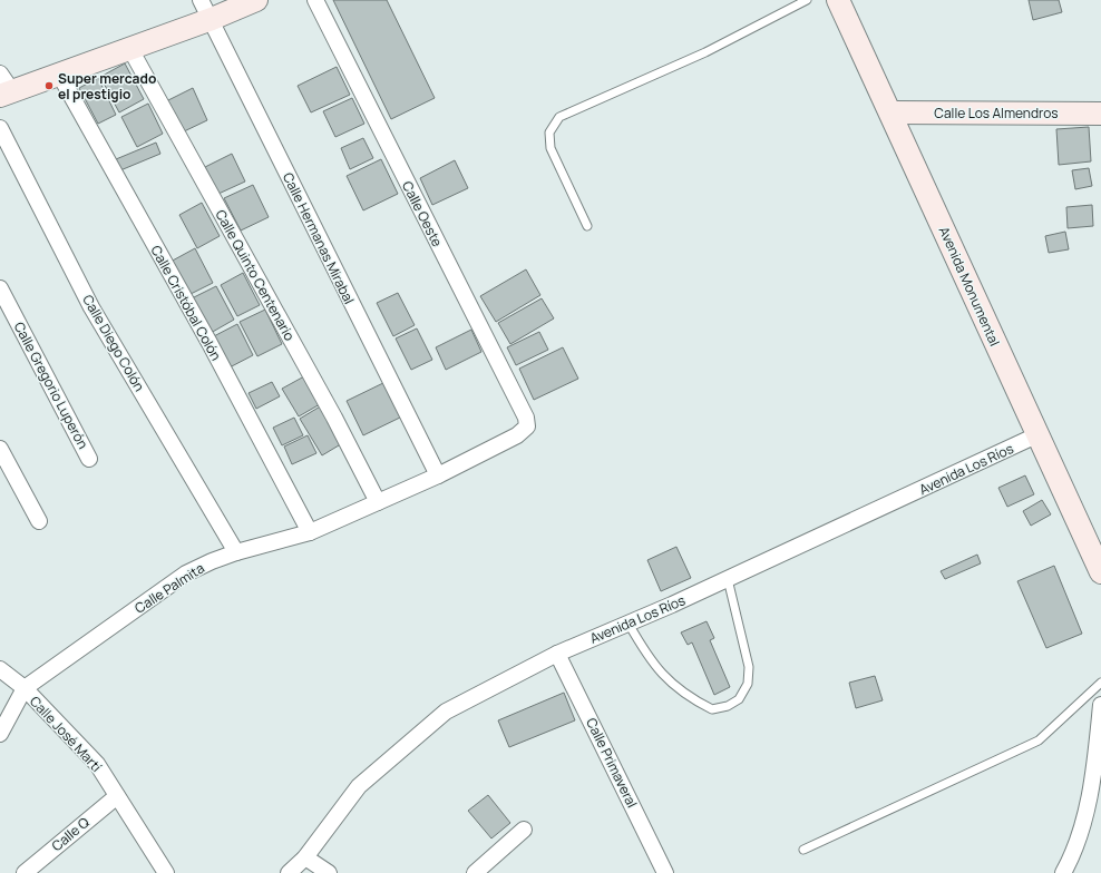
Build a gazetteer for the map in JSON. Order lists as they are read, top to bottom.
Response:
{
  "streets": {
    "main road": ["Calle Los Almendros", "Avenida Monumental"],
    "street": [
      "Calle Oeste",
      "Calle Hermanas Mirabal",
      "Calle Quinto Centenario",
      "Calle Cristóbal Colón",
      "Calle Diego Colón",
      "Calle Gregorio Luperón",
      "Avenida Los Ríos",
      "Calle Palmita",
      "Calle José Martí",
      "Calle Primaveral",
      "Calle Q"
    ]
  },
  "crossings": [
    ["Calle Los Almendros", "Avenida Monumental"],
    ["Calle Oeste", "Calle Palmita"],
    ["Calle Hermanas Mirabal", "Calle Palmita"],
    ["Calle Quinto Centenario", "Calle Palmita"],
    ["Avenida Monumental", "Avenida Los Ríos"],
    ["Calle Cristóbal Colón", "Calle Palmita"],
    ["Calle Diego Colón", "Calle Palmita"],
    ["Avenida Los Ríos", "Calle Primaveral"],
    ["Calle Palmita", "Calle José Martí"],
    ["Calle José Martí", "Calle Q"]
  ],
  "places": ["Super mercado el prestigio"]
}
